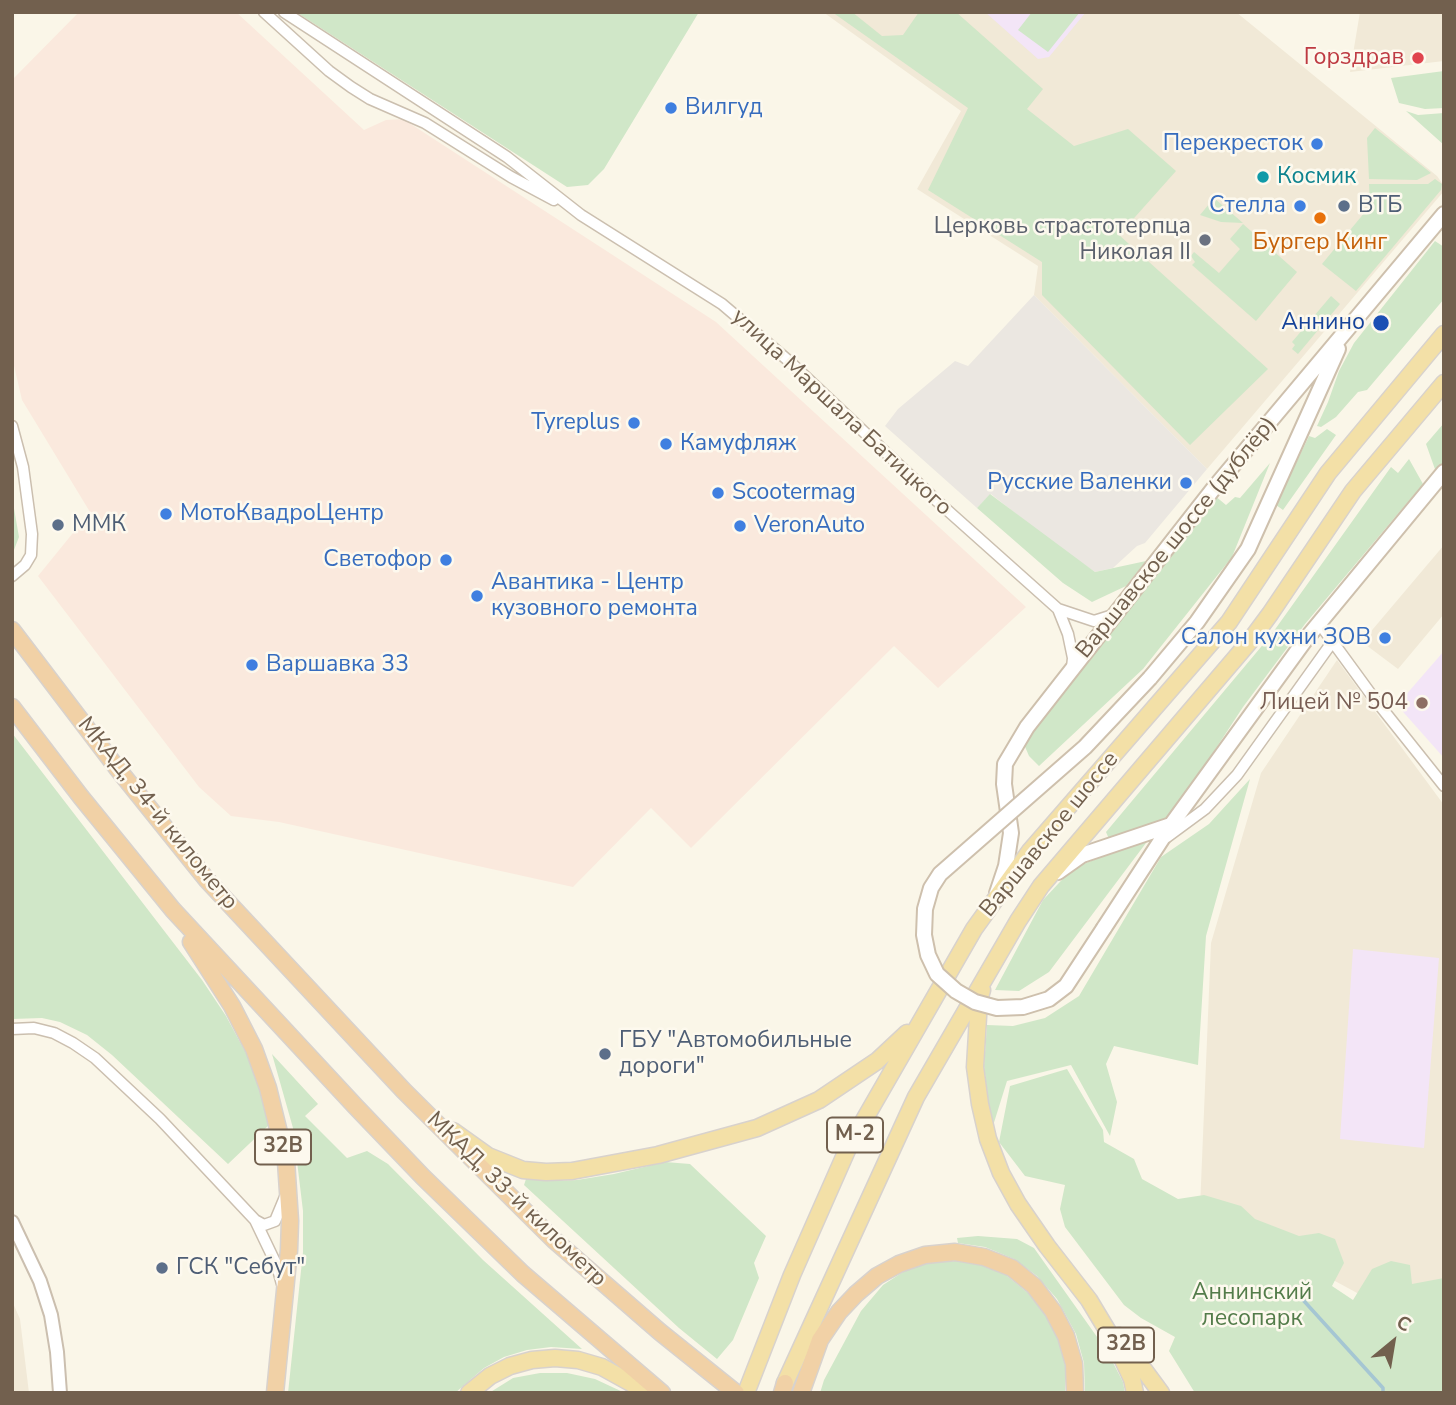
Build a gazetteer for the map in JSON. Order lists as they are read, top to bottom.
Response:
{
  "streets": {
    "highway": ["МКАД, 34-й километр", "32B", "МКАД, 33-й километр"],
    "main road": ["Варшавское шоссе (дублёр)", "Варшавское шоссе", "М-2"],
    "street": ["улица Маршала Батицкого"]
  },
  "crossings": [
    ["улица Маршала Батицкого", "Варшавское шоссе (дублёр)"],
    ["Варшавское шоссе (дублёр)", "Варшавское шоссе"],
    ["МКАД, 34-й километр", "32B"],
    ["МКАД, 34-й километр", "МКАД, 33-й километр"]
  ],
  "parks": ["Аннинский лесопарк"],
  "places": [
    "Горздрав",
    "Вилгуд",
    "Перекресток",
    "Космик",
    "Стелла",
    "ВТБ",
    "Бургер Кинг",
    "Церковь страстотерпца Николая II",
    "Аннино",
    "Tyreplus",
    "Камуфляж",
    "Русские Валенки",
    "Scootermag",
    "МотоКвадроЦентр",
    "ММК",
    "VeronAuto",
    "Светофор",
    "Авантика - Центр кузовного ремонта",
    "Салон кухни ЗОВ",
    "Варшавка 33",
    "Лицей № 504",
    "ГБУ \"Автомобильные дороги\"",
    "ГСК \"Себут\""
  ],
  "north": "top right"
}
